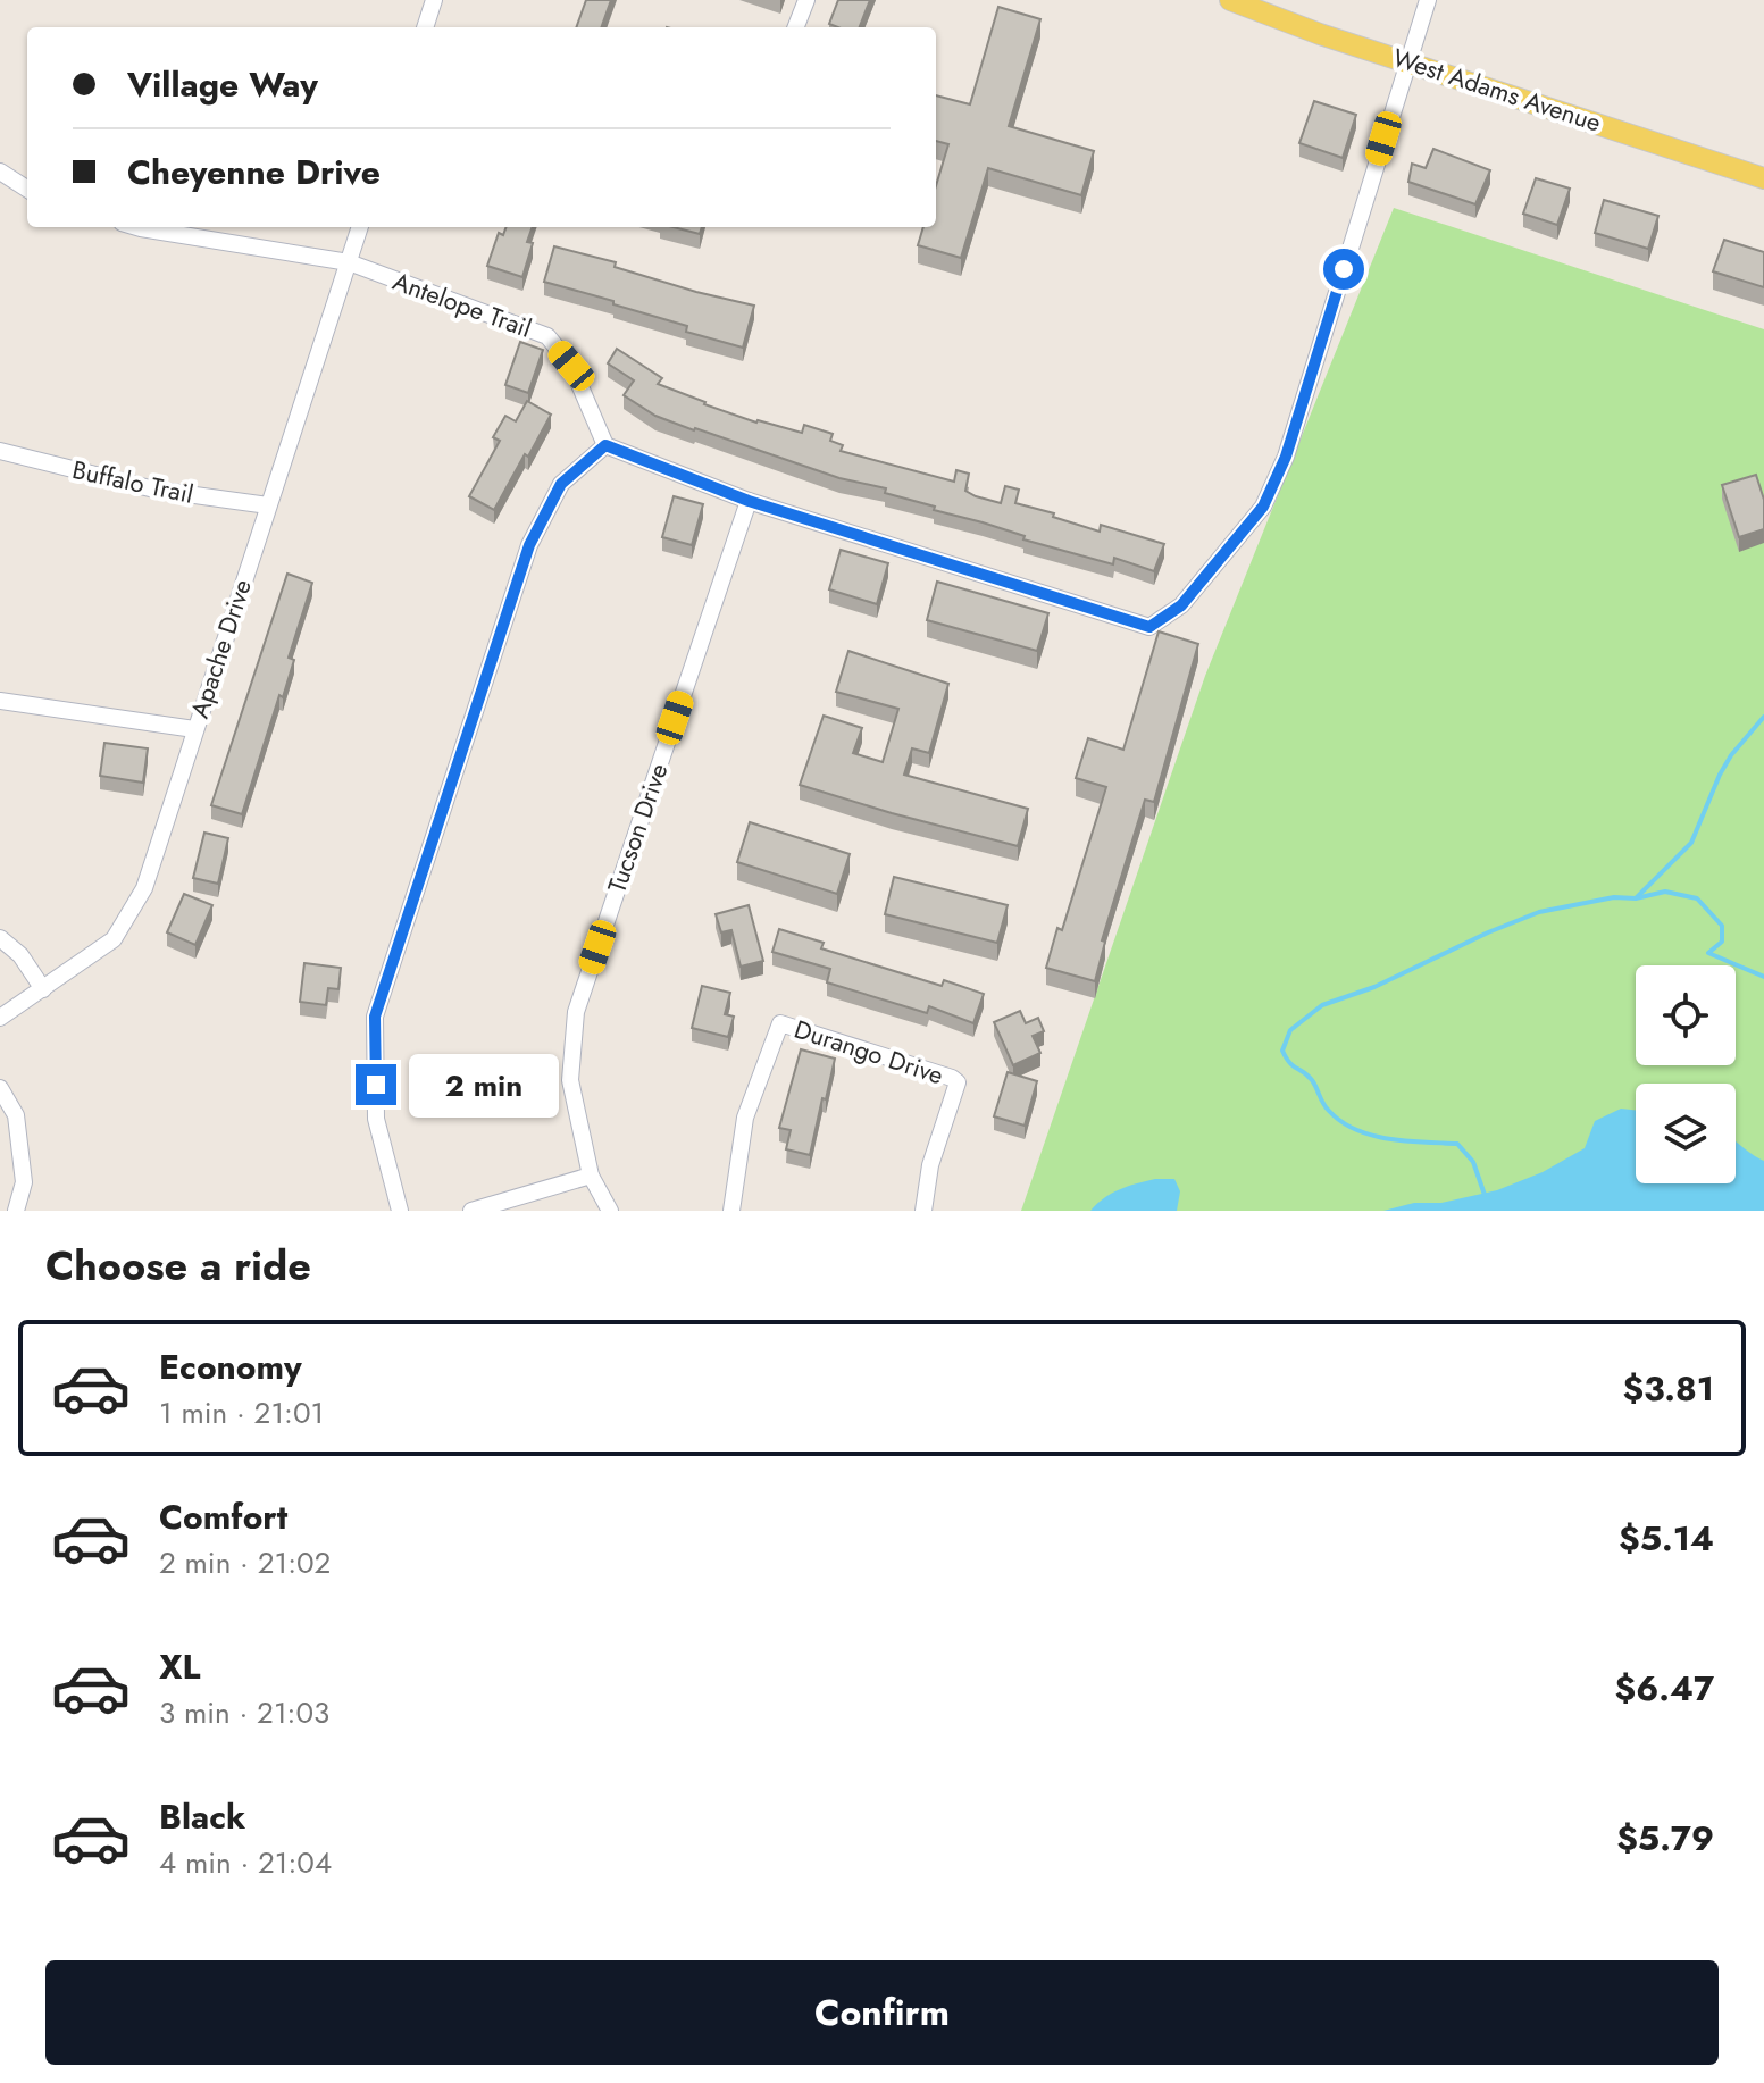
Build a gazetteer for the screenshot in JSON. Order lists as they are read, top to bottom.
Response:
{
  "streets": {
    "main road": ["West Adams Avenue"],
    "street": [
      "Antelope Trail",
      "Buffalo Trail",
      "Apache Drive",
      "Tucson Drive",
      "Durango Drive"
    ]
  },
  "crossings": [
    ["Antelope Trail", "Apache Drive"],
    ["Buffalo Trail", "Apache Drive"]
  ],
  "page": {
    "banner": ["Village Way", "Cheyenne Drive"],
    "bubble": "2 min",
    "heading": "Choose a ride",
    "list": [
      {
        "name": "Economy",
        "note": "1 min · 21:01",
        "value": "$3.81"
      },
      {
        "name": "Comfort",
        "note": "2 min · 21:02",
        "value": "$5.14"
      },
      {
        "name": "XL",
        "note": "3 min · 21:03",
        "value": "$6.47"
      },
      {
        "name": "Black",
        "note": "4 min · 21:04",
        "value": "$5.79"
      }
    ],
    "buttons": "Confirm"
  }
}
